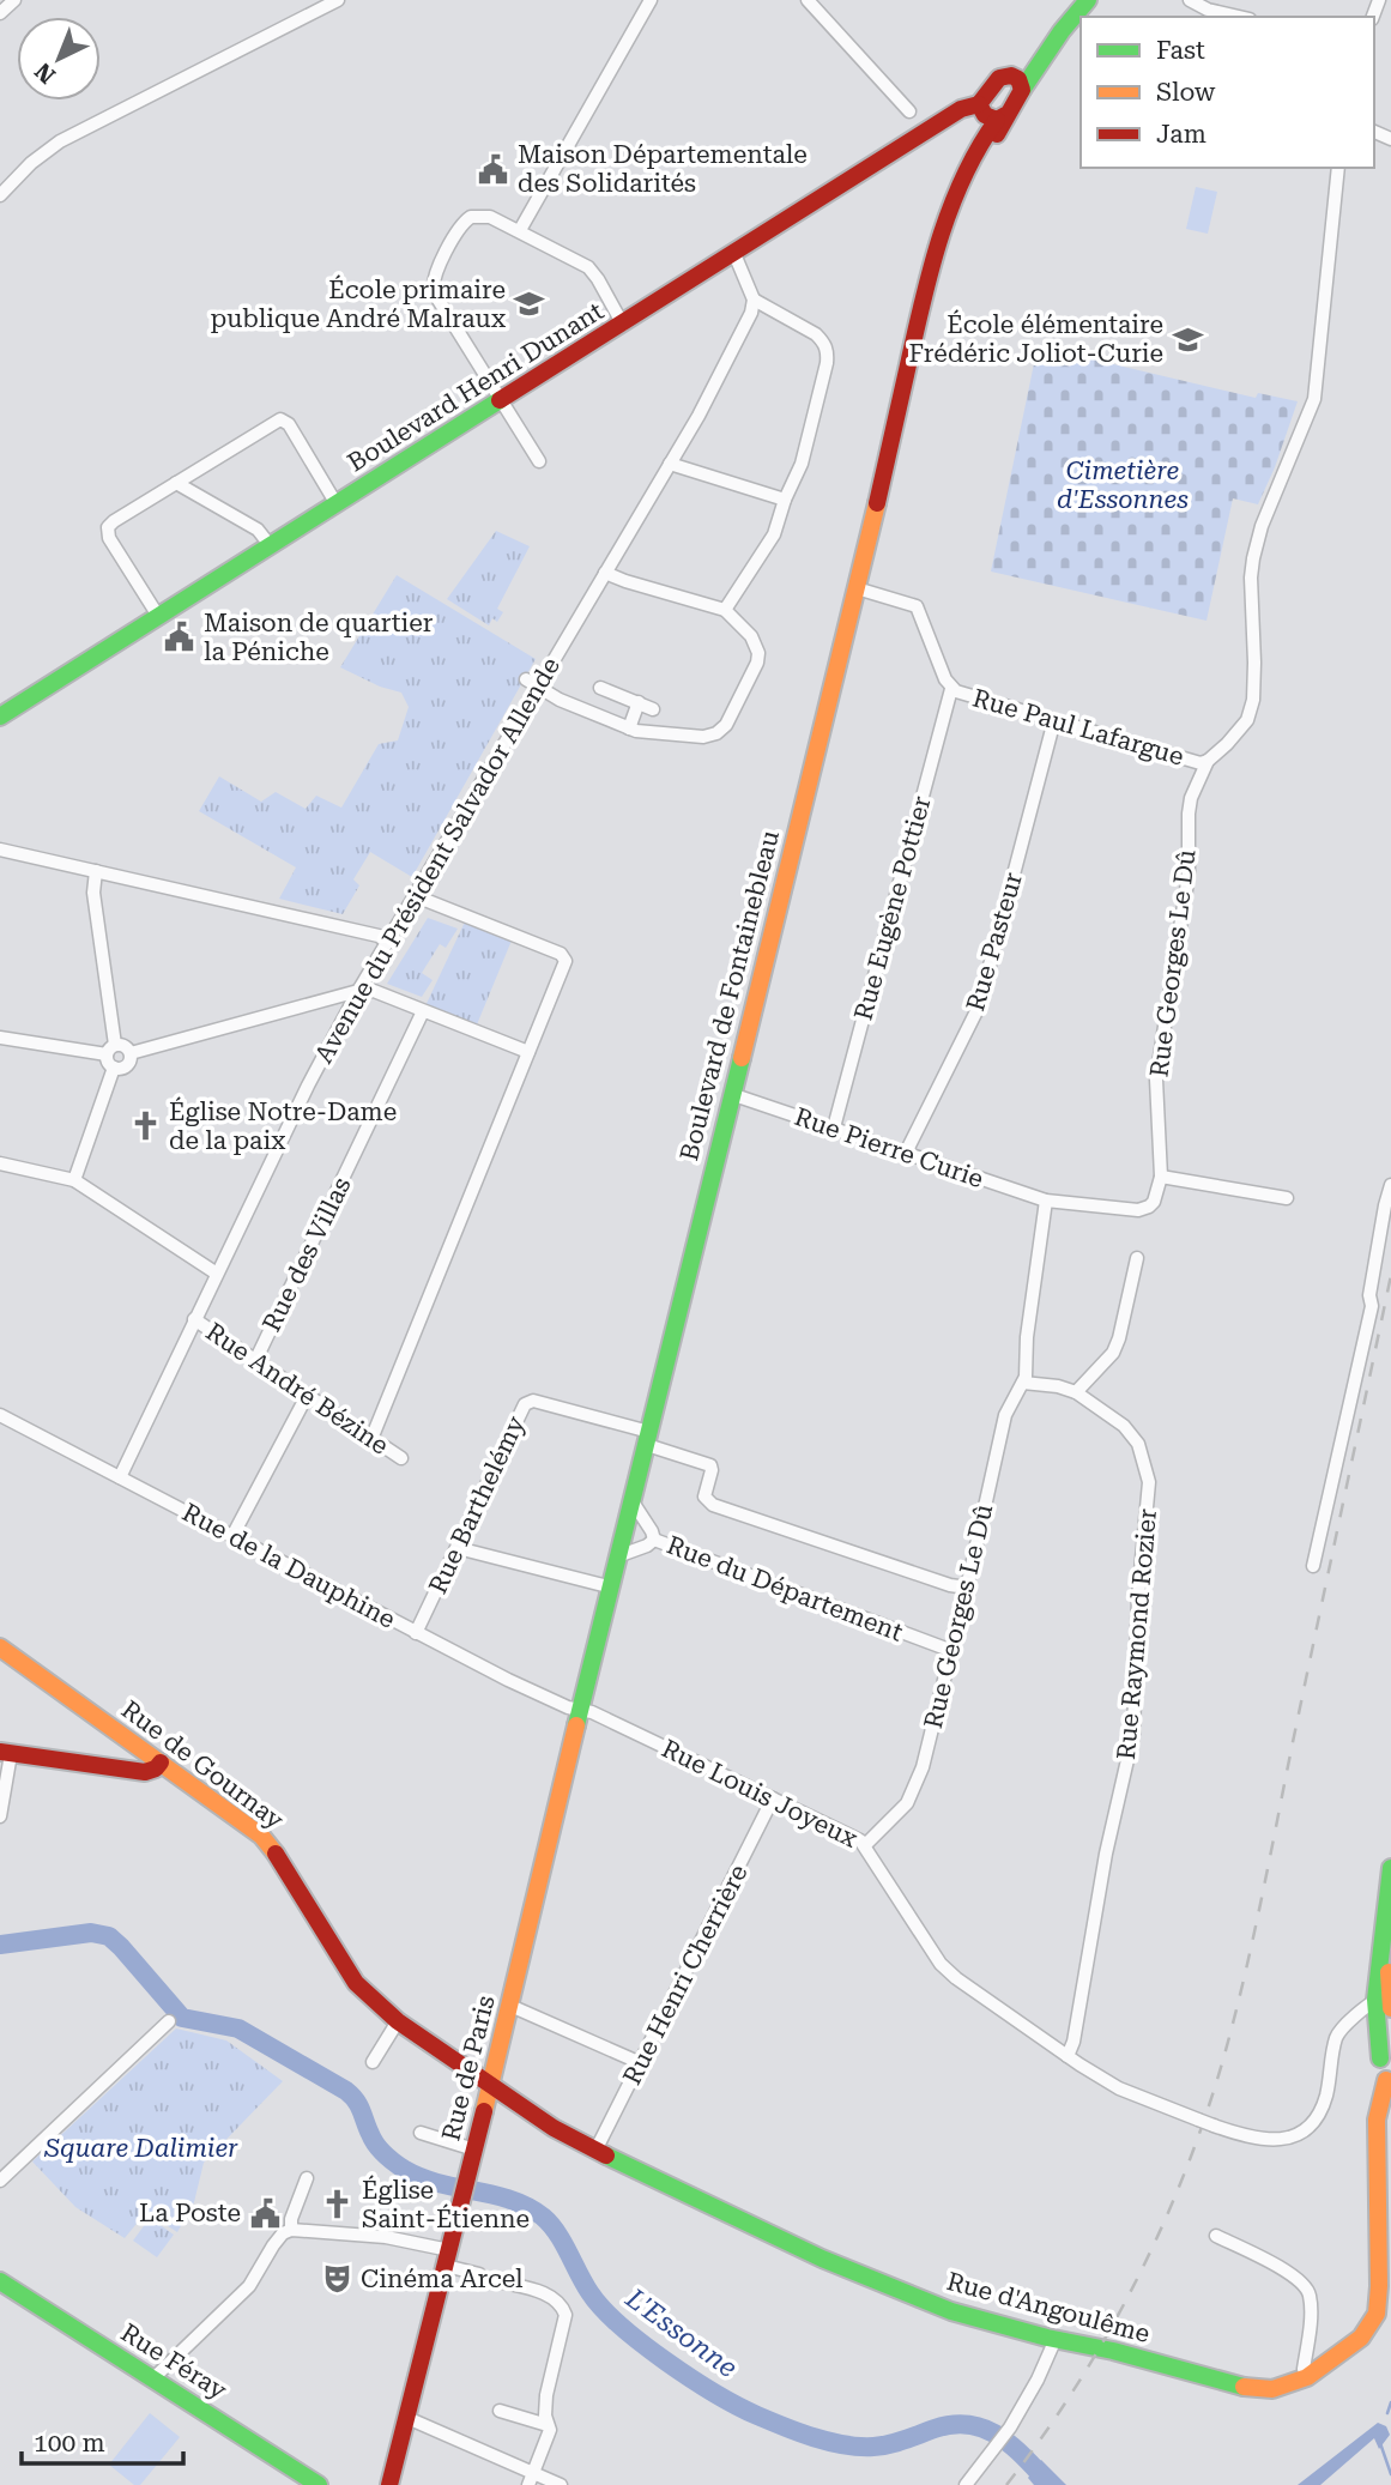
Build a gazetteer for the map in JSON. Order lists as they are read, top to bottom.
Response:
{
  "streets": {
    "main road": [
      "Boulevard Henri Dunant",
      "Boulevard de Fontainebleau",
      "Rue de Gournay",
      "Rue de Paris",
      "Rue d'Angoulême",
      "Rue Féray"
    ],
    "street": [
      "Rue Paul Lafargue",
      "Avenue du Président Salvador Allende",
      "Rue Eugène Pottier",
      "Rue Pasteur",
      "Rue Georges Le Dû",
      "Rue Pierre Curie",
      "Rue des Villas",
      "Rue André Bézine",
      "Rue Barthelémy",
      "Rue de la Dauphine",
      "Rue du Département",
      "Rue Raymond Rozier",
      "Rue Louis Joyeux",
      "Rue Henri Cherrière"
    ]
  },
  "crossings": [
    ["Boulevard Henri Dunant", "Boulevard de Fontainebleau"],
    ["Rue Paul Lafargue", "Rue Eugène Pottier"],
    ["Rue Paul Lafargue", "Rue Pasteur"],
    ["Rue Paul Lafargue", "Rue Georges Le Dû"],
    ["Rue Paul Lafargue", "Boulevard de Fontainebleau"],
    ["Avenue du Président Salvador Allende", "Rue André Bézine"],
    ["Avenue du Président Salvador Allende", "Rue de la Dauphine"],
    ["Rue Eugène Pottier", "Rue Pierre Curie"],
    ["Rue Pasteur", "Rue Pierre Curie"],
    ["Rue Georges Le Dû", "Rue Pierre Curie"],
    ["Rue Georges Le Dû", "Rue du Département"],
    ["Rue Georges Le Dû", "Rue Raymond Rozier"],
    ["Rue Georges Le Dû", "Rue Louis Joyeux"],
    ["Boulevard de Fontainebleau", "Rue Pierre Curie"],
    ["Boulevard de Fontainebleau", "Rue Barthelémy"],
    ["Boulevard de Fontainebleau", "Rue de la Dauphine"],
    ["Boulevard de Fontainebleau", "Rue du Département"],
    ["Boulevard de Fontainebleau", "Rue Louis Joyeux"],
    ["Boulevard de Fontainebleau", "Rue de Paris"],
    ["Rue des Villas", "Rue André Bézine"],
    ["Rue Barthelémy", "Rue de la Dauphine"],
    ["Rue de la Dauphine", "Rue Louis Joyeux"],
    ["Rue de la Dauphine", "Rue de Paris"],
    ["Rue Raymond Rozier", "Rue Louis Joyeux"],
    ["Rue de Gournay", "Rue de Paris"],
    ["Rue de Gournay", "Rue d'Angoulême"],
    ["Rue Louis Joyeux", "Rue Henri Cherrière"],
    ["Rue Louis Joyeux", "Rue de Paris"],
    ["Rue Henri Cherrière", "Rue d'Angoulême"],
    ["Rue de Paris", "Rue d'Angoulême"]
  ],
  "water": ["L'Essonne"],
  "parks": ["Cimetière d'Essonnes", "Square Dalimier"],
  "places": {
    "public building": ["Maison Départementale des Solidarités", "Maison de quartier la Péniche", "La Poste"],
    "school or university": ["École primaire publique André Malraux", "École élémentaire Frédéric Joliot-Curie"],
    "church": ["Église Notre-Dame de la paix", "Église Saint-Étienne"],
    "theatre": ["Cinéma Arcel"]
  },
  "legend": ["Fast", "Slow", "Jam"],
  "scale_bar": "100 m",
  "north": "bottom left"
}
